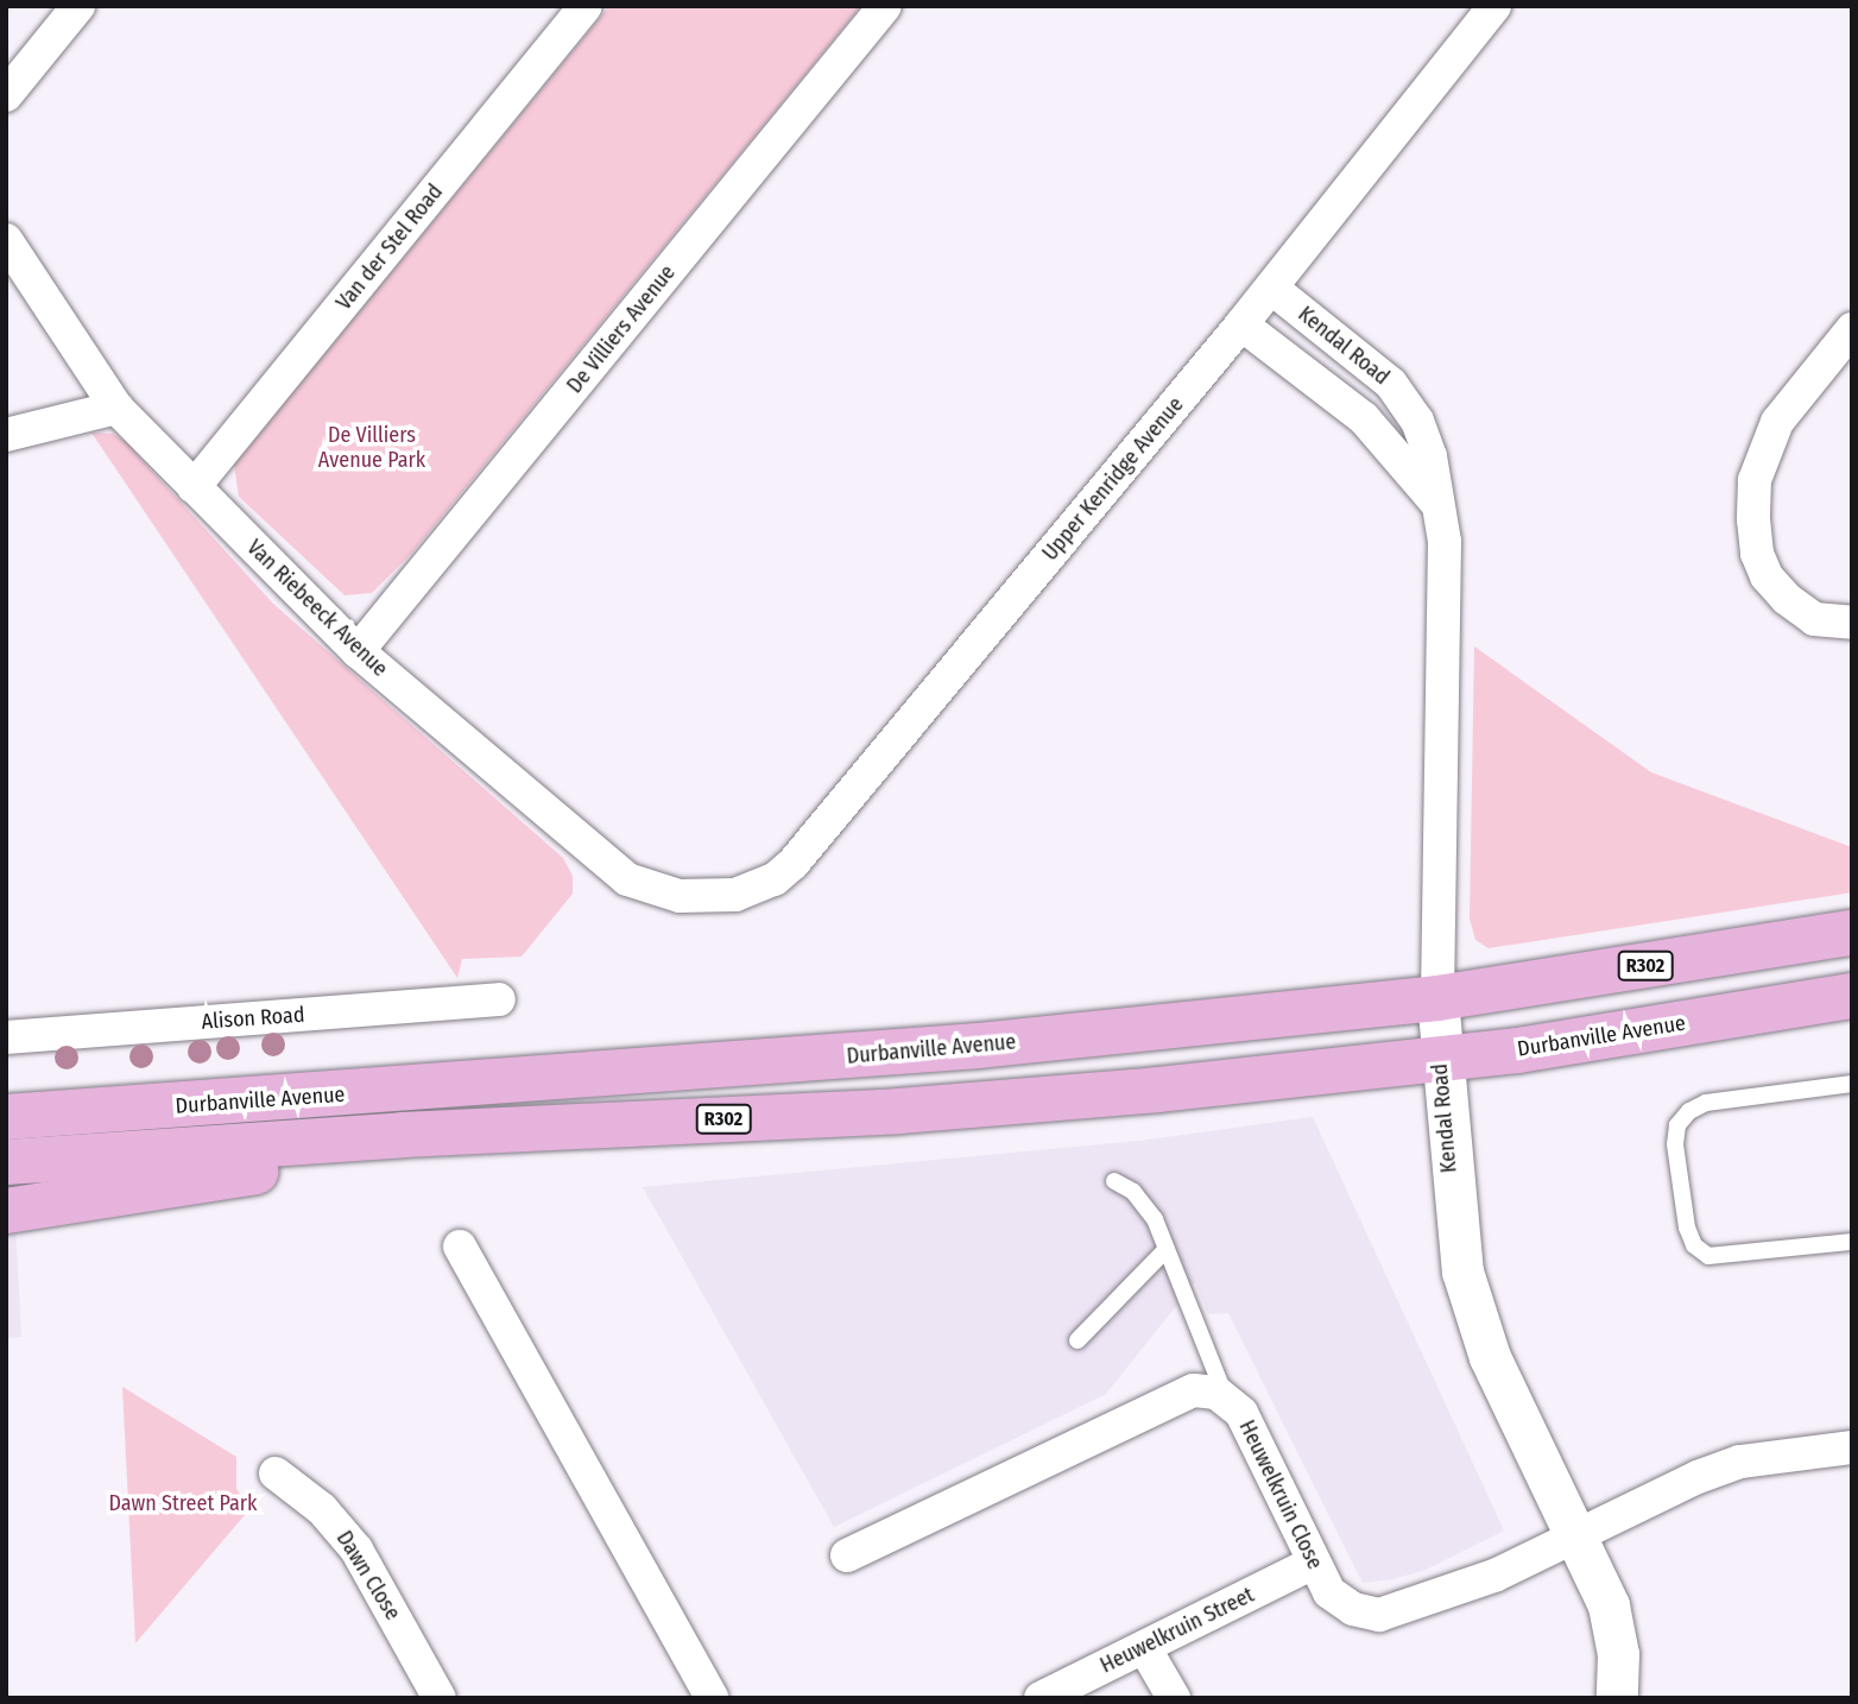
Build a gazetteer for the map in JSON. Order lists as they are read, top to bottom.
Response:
{
  "streets": {
    "main road": ["R302", "Durbanville Avenue"],
    "street": [
      "Van der Stel Road",
      "De Villiers Avenue",
      "Kendal Road",
      "Upper Kenridge Avenue",
      "Van Riebeeck Avenue",
      "Alison Road",
      "Heuwelkruin Close",
      "Dawn Close",
      "Heuwelkruin Street"
    ]
  },
  "crossings": [
    ["Van der Stel Road", "Van Riebeeck Avenue"],
    ["De Villiers Avenue", "Van Riebeeck Avenue"],
    ["Kendal Road", "Upper Kenridge Avenue"],
    ["Kendal Road", "Durbanville Avenue"],
    ["Kendal Road", "Heuwelkruin Close"],
    ["Upper Kenridge Avenue", "Van Riebeeck Avenue"],
    ["Heuwelkruin Close", "Heuwelkruin Street"]
  ],
  "parks": ["De Villiers Avenue Park", "Dawn Street Park"]
}
